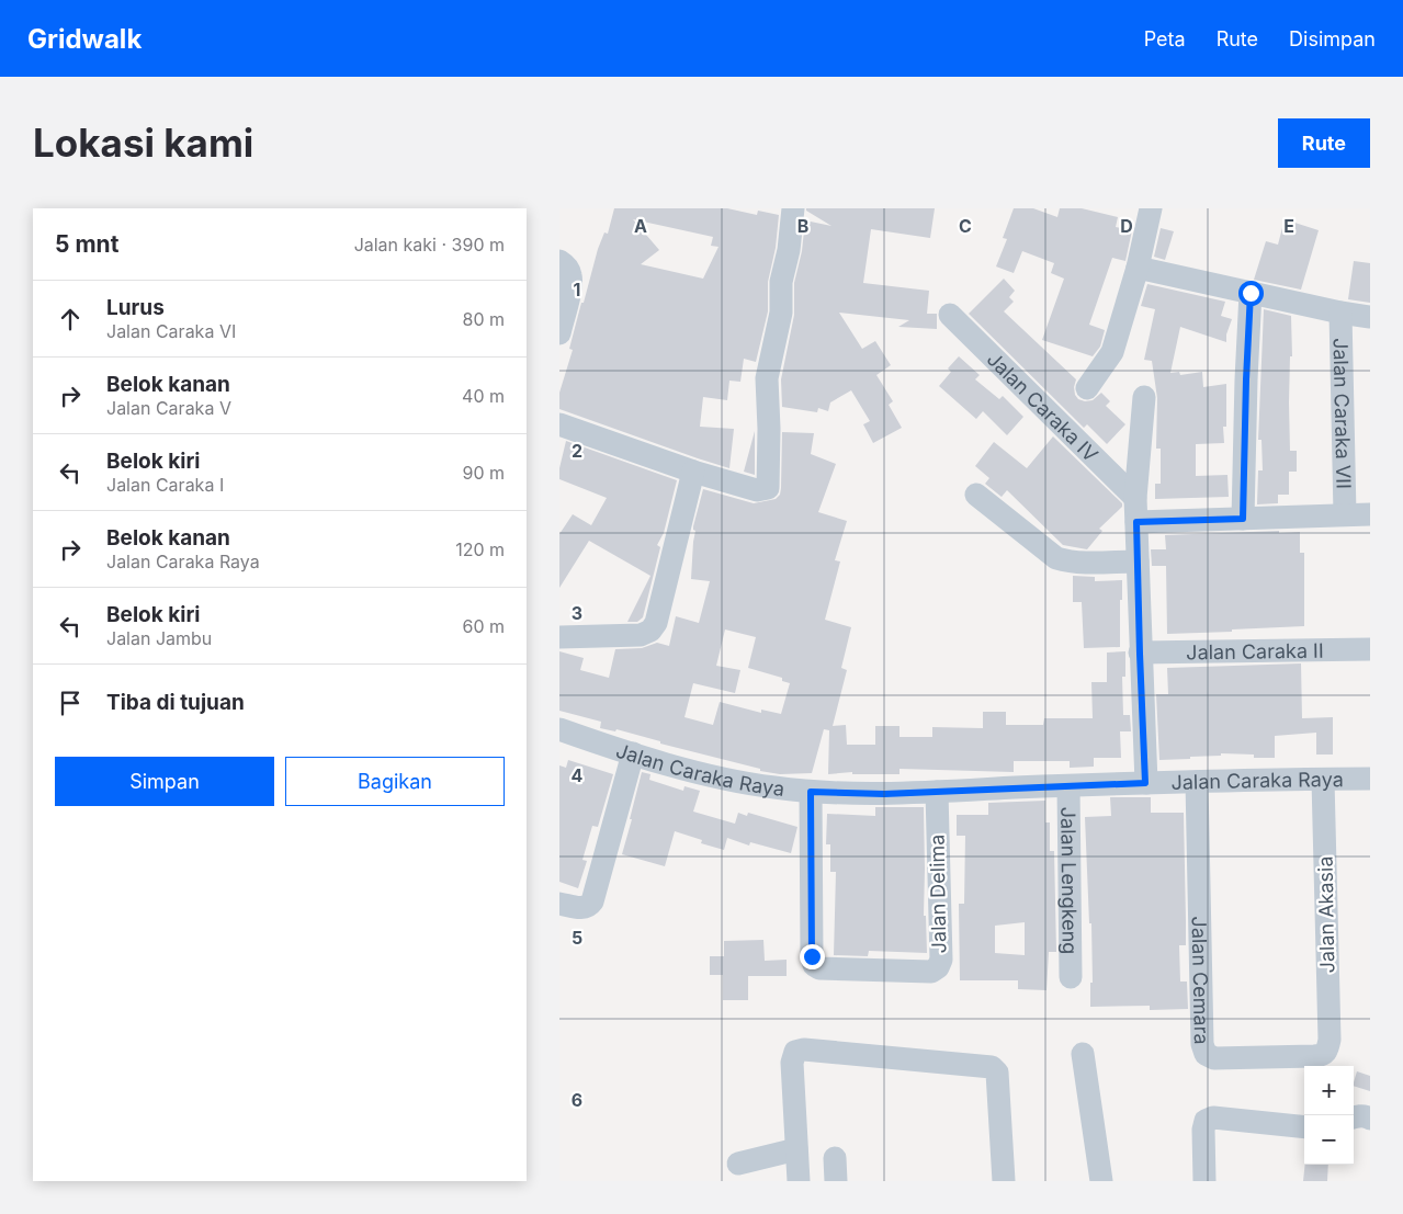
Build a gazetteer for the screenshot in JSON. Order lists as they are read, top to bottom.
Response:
{
  "streets": {
    "street": [
      "Jalan Caraka IV",
      "Jalan Caraka VII",
      "Jalan Caraka II",
      "Jalan Caraka Raya",
      "Jalan Lengkeng",
      "Jalan Delima",
      "Jalan Akasia",
      "Jalan Cemara"
    ]
  },
  "crossings": [
    ["Jalan Caraka Raya", "Jalan Lengkeng"],
    ["Jalan Caraka Raya", "Jalan Delima"],
    ["Jalan Caraka Raya", "Jalan Akasia"],
    ["Jalan Caraka Raya", "Jalan Cemara"],
    ["Jalan Akasia", "Jalan Cemara"]
  ],
  "page": {
    "header": "Gridwalk",
    "nav": ["Peta", "Rute", "Disimpan"],
    "buttons": [
      "Rute",
      ["Simpan", "Bagikan"]
    ],
    "title": "Lokasi kami",
    "heading": ["5 mnt", "Jalan kaki · 390 m"],
    "list": [
      ["Lurus", "Jalan Caraka VI", "80 m"],
      ["Belok kanan", "Jalan Caraka V", "40 m"],
      ["Belok kiri", "Jalan Caraka I", "90 m"],
      ["Belok kanan", "Jalan Caraka Raya", "120 m"],
      ["Belok kiri", "Jalan Jambu", "60 m"],
      "Tiba di tujuan"
    ],
    "map_buttons": ["+", "−"]
  },
  "grid": {
    "columns": [
      "A",
      "B",
      "C",
      "D",
      "E"
    ],
    "rows": [
      "1",
      "2",
      "3",
      "4",
      "5",
      "6"
    ]
  }
}
